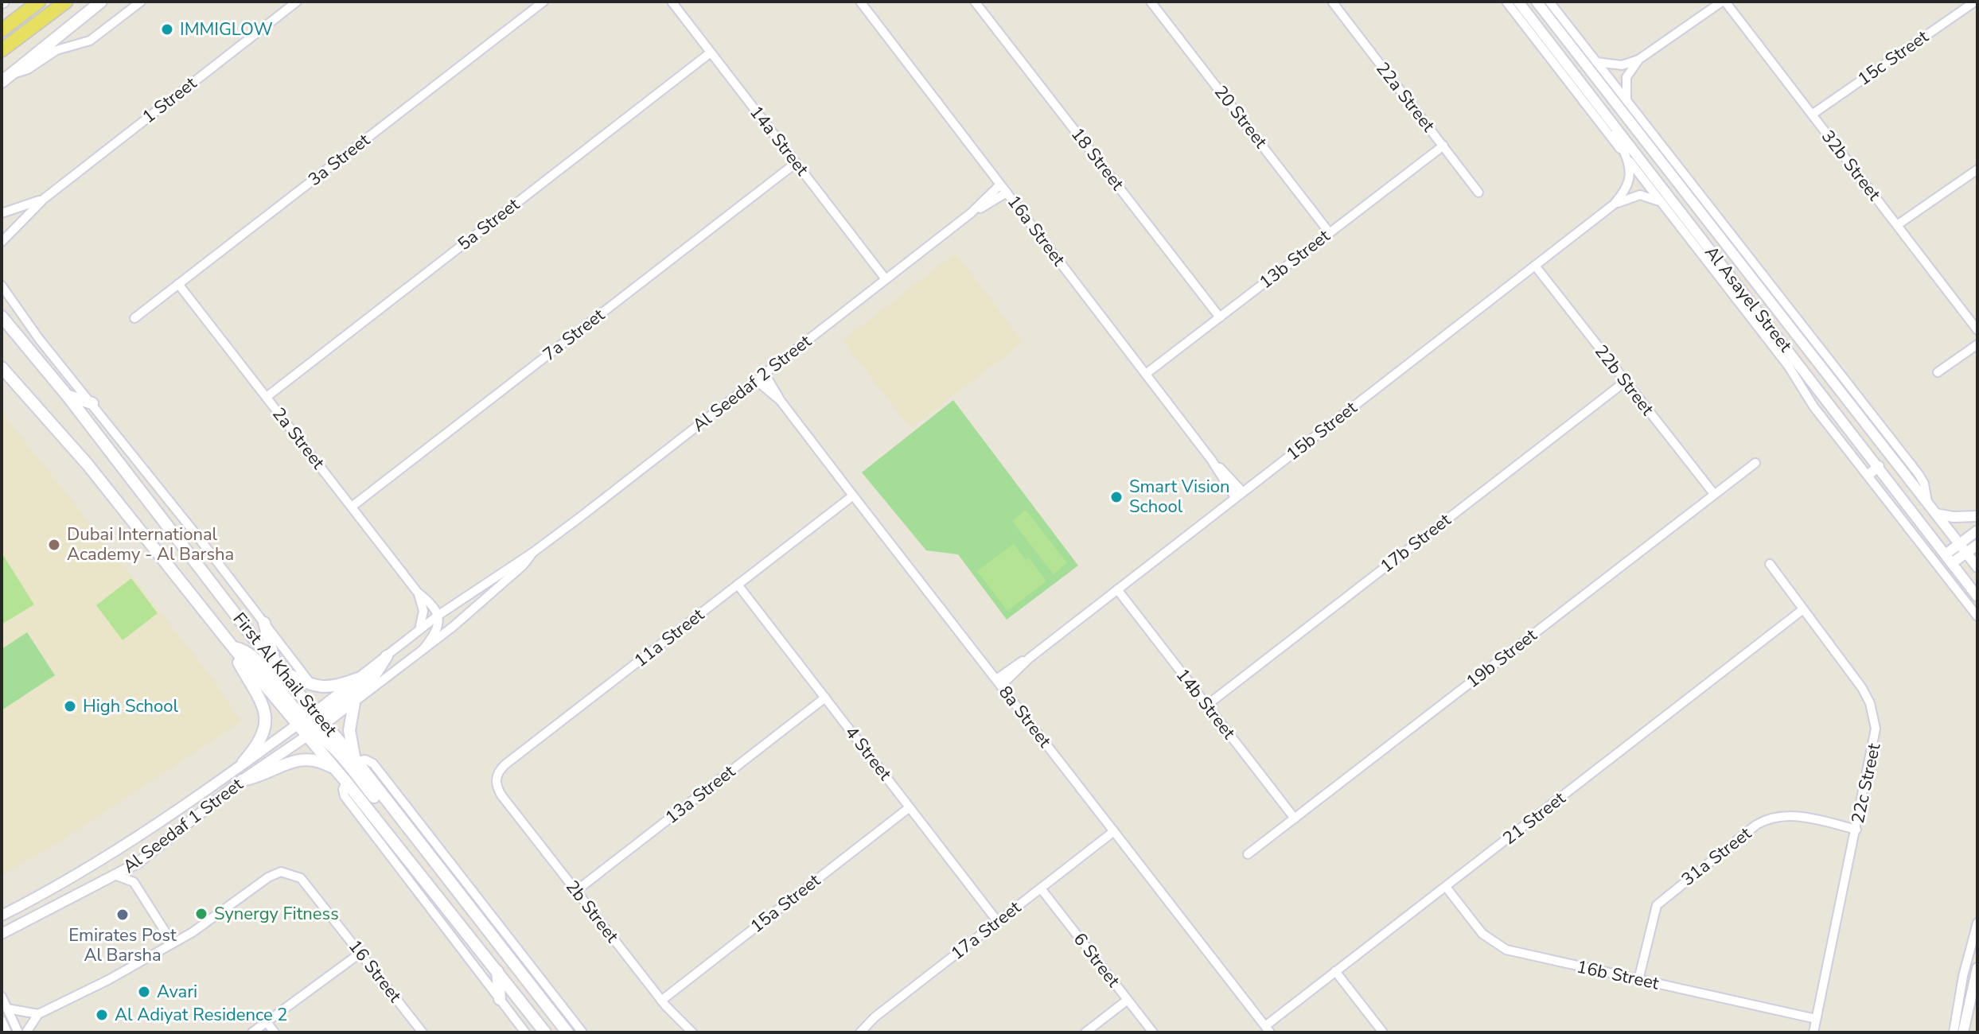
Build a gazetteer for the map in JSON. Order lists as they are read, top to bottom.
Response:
{
  "streets": {
    "main road": ["First Al Khail Street"],
    "street": [
      "15c Street",
      "22a Street",
      "1 Street",
      "20 Street",
      "14a Street",
      "18 Street",
      "3a Street",
      "32b Street",
      "5a Street",
      "16a Street",
      "13b Street",
      "Al Asayel Street",
      "7a Street",
      "22b Street",
      "Al Seedaf 2 Street",
      "15b Street",
      "2a Street",
      "17b Street",
      "11a Street",
      "19b Street",
      "14b Street",
      "8a Street",
      "4 Street",
      "22c Street",
      "13a Street",
      "21 Street",
      "Al Seedaf 1 Street",
      "31a Street",
      "15a Street",
      "2b Street",
      "17a Street",
      "6 Street",
      "16 Street",
      "16b Street"
    ]
  },
  "crossings": [
    ["15c Street", "32b Street"],
    ["22a Street", "13b Street"],
    ["20 Street", "13b Street"],
    ["14a Street", "5a Street"],
    ["14a Street", "7a Street"],
    ["14a Street", "Al Seedaf 2 Street"],
    ["18 Street", "13b Street"],
    ["3a Street", "2a Street"],
    ["5a Street", "2a Street"],
    ["16a Street", "13b Street"],
    ["16a Street", "Al Seedaf 2 Street"],
    ["16a Street", "15b Street"],
    ["Al Asayel Street", "15b Street"],
    ["7a Street", "2a Street"],
    ["22b Street", "15b Street"],
    ["22b Street", "17b Street"],
    ["22b Street", "19b Street"],
    ["Al Seedaf 2 Street", "2a Street"],
    ["Al Seedaf 2 Street", "First Al Khail Street"],
    ["Al Seedaf 2 Street", "8a Street"],
    ["Al Seedaf 2 Street", "Al Seedaf 1 Street"],
    ["15b Street", "14b Street"],
    ["15b Street", "8a Street"],
    ["17b Street", "14b Street"],
    ["11a Street", "8a Street"],
    ["11a Street", "4 Street"],
    ["11a Street", "2b Street"],
    ["19b Street", "14b Street"],
    ["First Al Khail Street", "Al Seedaf 1 Street"],
    ["8a Street", "21 Street"],
    ["8a Street", "17a Street"],
    ["4 Street", "13a Street"],
    ["4 Street", "15a Street"],
    ["4 Street", "17a Street"],
    ["22c Street", "21 Street"],
    ["22c Street", "31a Street"],
    ["22c Street", "16b Street"],
    ["13a Street", "2b Street"],
    ["21 Street", "16b Street"],
    ["31a Street", "16b Street"],
    ["15a Street", "2b Street"],
    ["17a Street", "6 Street"]
  ],
  "places": [
    "IMMIGLOW",
    "Smart Vision School",
    "Dubai International Academy - Al Barsha",
    "High School",
    "Synergy Fitness",
    "Emirates Post Al Barsha",
    "Avari",
    "Al Adiyat Residence 2"
  ]
}
